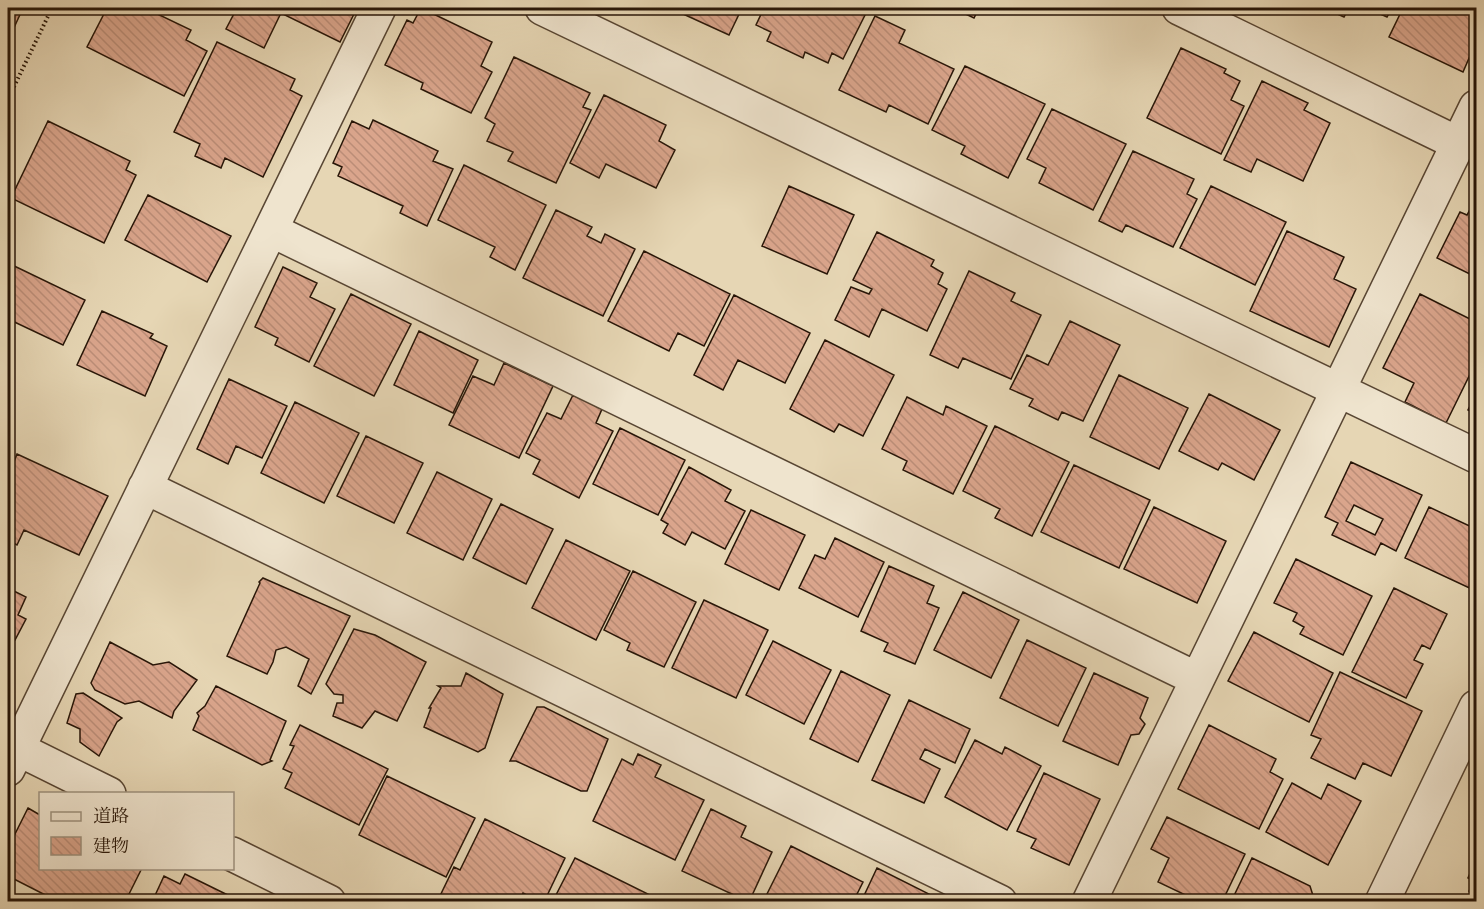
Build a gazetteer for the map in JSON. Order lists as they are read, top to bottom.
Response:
{
  "legend": ["道路", "建物"]
}
